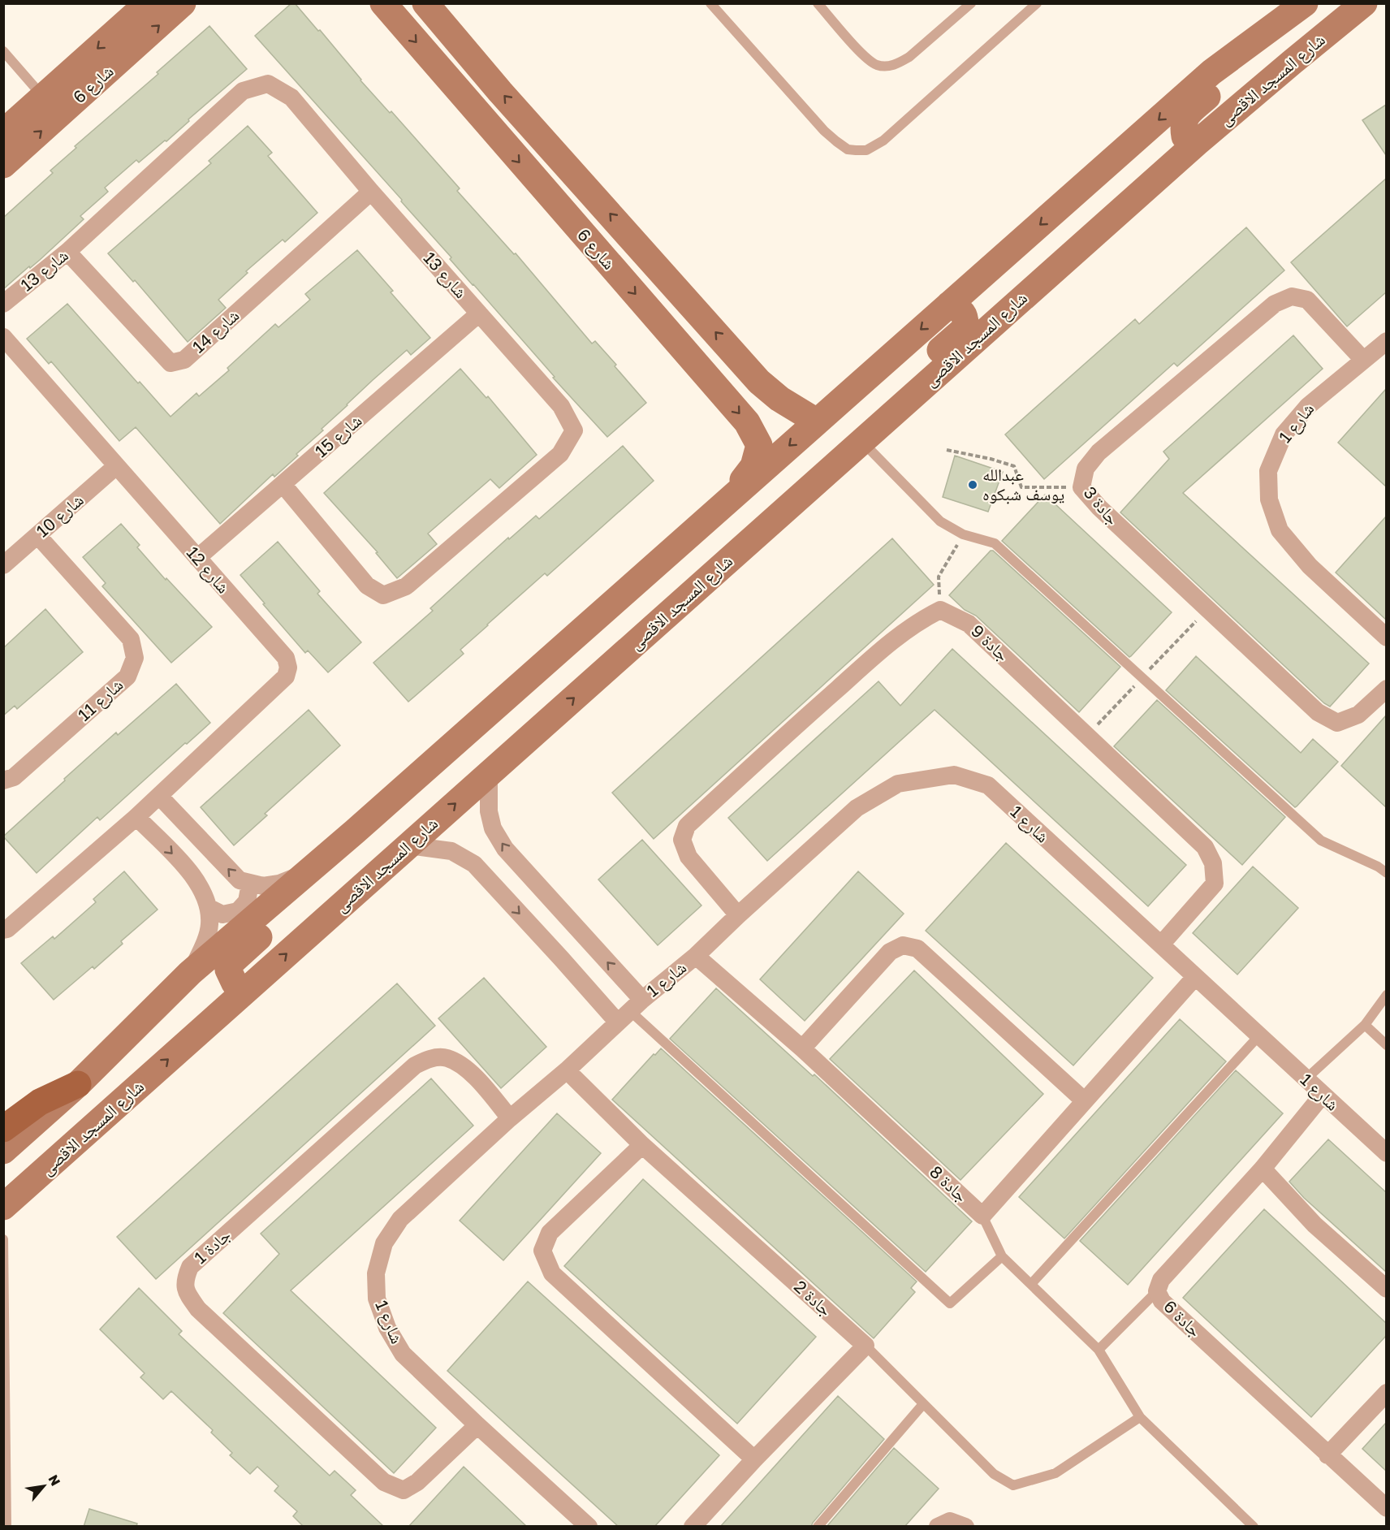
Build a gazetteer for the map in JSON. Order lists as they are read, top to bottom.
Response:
{
  "streets": {
    "main road": ["شارع المسجد الاقصى", "شارع 6"],
    "street": [
      "شارع 13",
      "شارع 14",
      "شارع 1",
      "شارع 15",
      "جادة 3",
      "شارع 10",
      "شارع 12",
      "جادة 9",
      "شارع 11",
      "جادة 8",
      "جادة 1",
      "جادة 2",
      "جادة 6"
    ]
  },
  "crossings": [
    ["شارع المسجد الاقصى", "شارع 1"],
    ["شارع 13", "شارع 14"],
    ["شارع 13", "شارع 15"],
    ["شارع 1", "جادة 3"],
    ["شارع 1", "جادة 9"],
    ["شارع 1", "جادة 8"],
    ["شارع 1", "جادة 1"],
    ["شارع 1", "جادة 2"],
    ["شارع 1", "جادة 6"],
    ["شارع 15", "شارع 12"],
    ["شارع 10", "شارع 12"],
    ["شارع 10", "شارع 11"]
  ],
  "places": ["عبدالله يوسف شبكوه"],
  "north": "top right"
}
